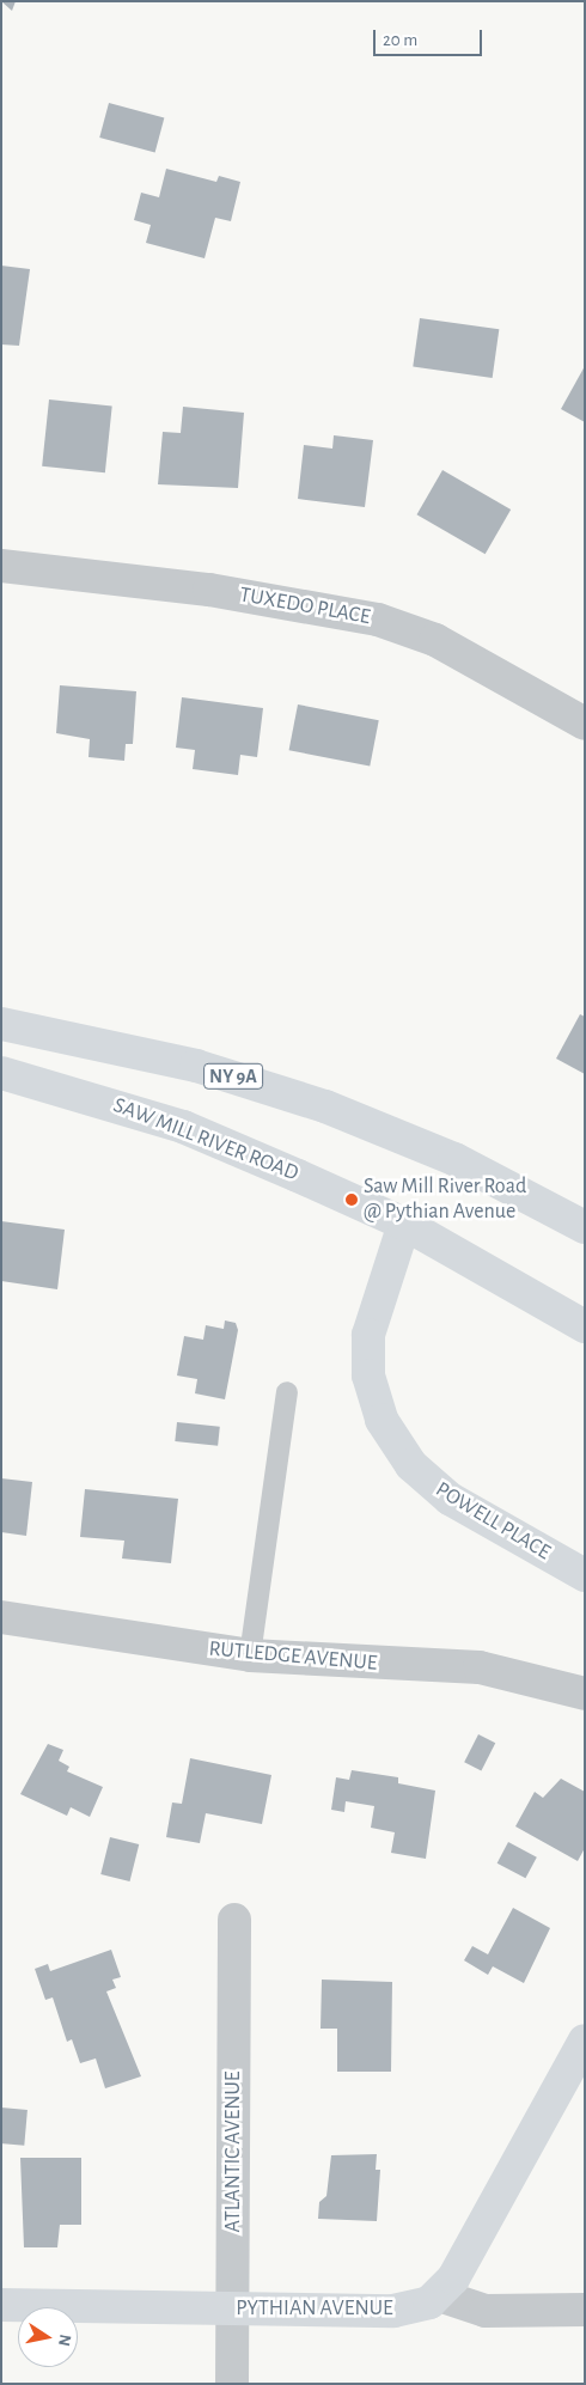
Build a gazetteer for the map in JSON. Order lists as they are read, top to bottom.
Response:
{
  "streets": {
    "main road": [
      "NY 9A",
      "SAW MILL RIVER ROAD",
      "POWELL PLACE",
      "PYTHIAN AVENUE"
    ],
    "street": ["TUXEDO PLACE", "RUTLEDGE AVENUE", "ATLANTIC AVENUE"]
  },
  "crossings": [
    ["SAW MILL RIVER ROAD", "POWELL PLACE"],
    ["ATLANTIC AVENUE", "PYTHIAN AVENUE"]
  ],
  "places": ["Saw Mill River Road @ Pythian Avenue"],
  "scale_bar": "20 m",
  "north": "right"
}
